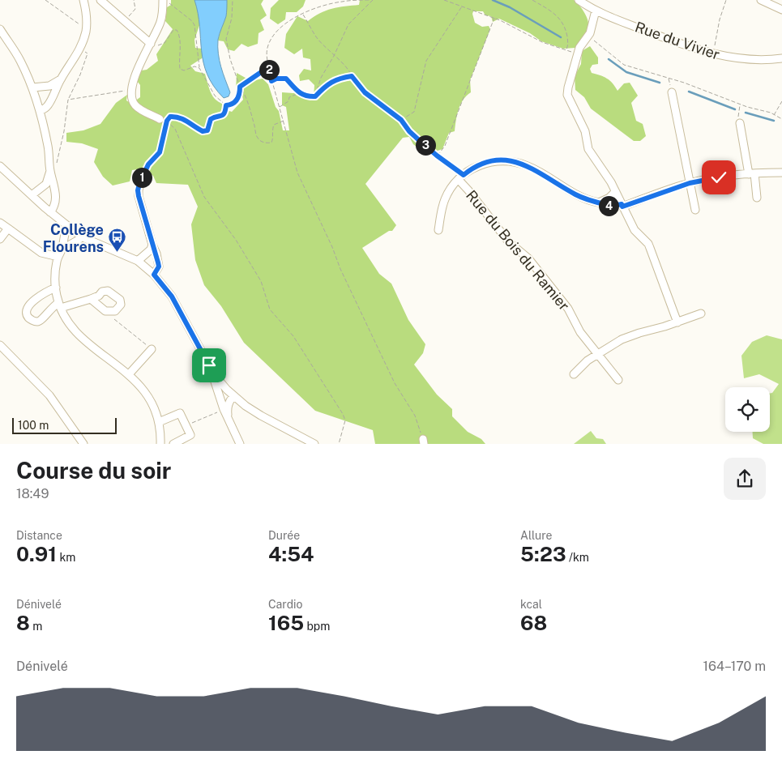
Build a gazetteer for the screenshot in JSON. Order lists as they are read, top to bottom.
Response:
{
  "streets": {
    "street": ["Rue du Vivier", "Rue du Bois du Ramier"]
  },
  "places": {
    "bus stop": ["Collège Flourens"]
  },
  "scale_bar": "100 m",
  "page": {
    "pins": [
      "2",
      "3",
      "1",
      "4"
    ],
    "scale": "100 m",
    "heading": ["Course du soir", "18:49"],
    "stats": [
      ["Distance", "0.91 km"],
      ["Durée", "4:54"],
      ["Allure", "5:23 /km"],
      ["Dénivelé", "8 m"],
      ["Cardio", "165 bpm"],
      ["kcal", "68"]
    ],
    "chart": ["Dénivelé", "164–170 m"]
  }
}
